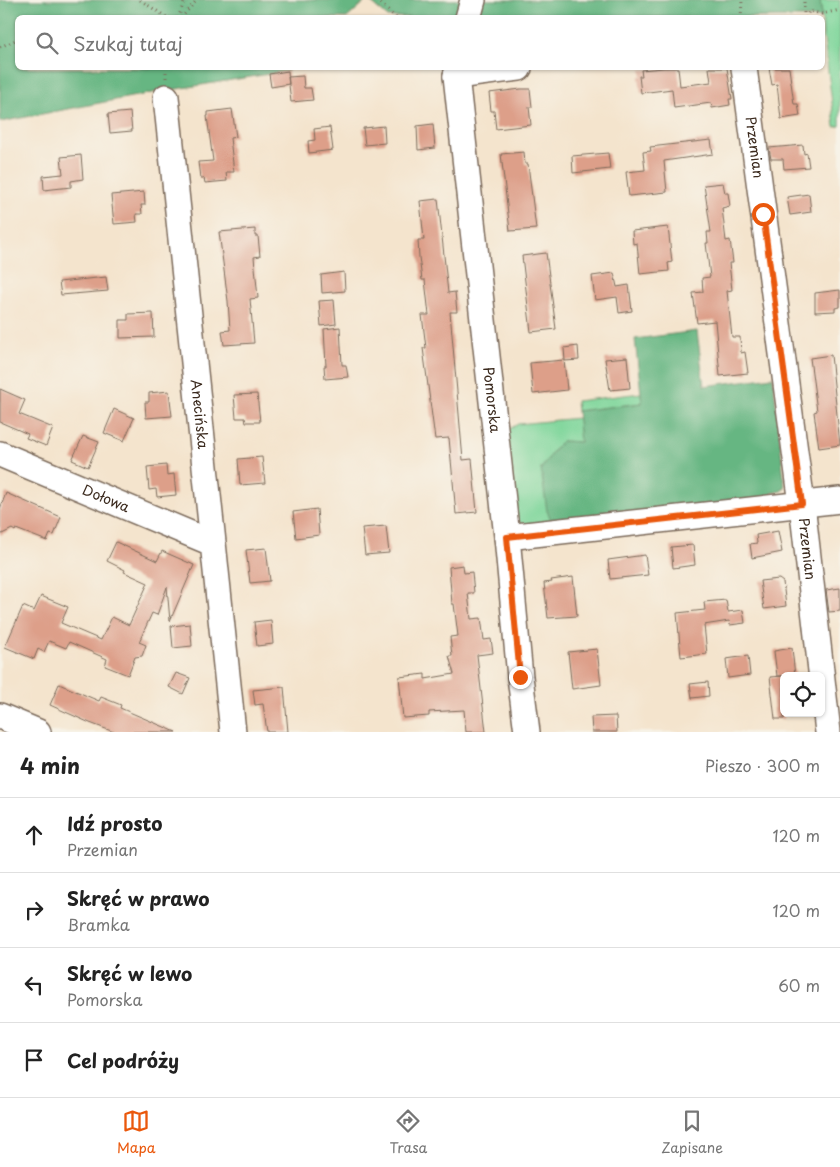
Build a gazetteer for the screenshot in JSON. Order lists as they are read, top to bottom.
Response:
{
  "streets": {
    "street": [
      "Przemian",
      "Pomorska",
      "Anecińska",
      "Dołowa"
    ]
  },
  "crossings": [
    ["Anecińska", "Dołowa"]
  ],
  "page": {
    "search": "Szukaj tutaj",
    "heading": ["4 min", "Pieszo · 300 m"],
    "list": [
      ["Idź prosto", "Przemian", "120 m"],
      ["Skręć w prawo", "Bramka", "120 m"],
      ["Skręć w lewo", "Pomorska", "60 m"],
      "Cel podróży"
    ],
    "nav": ["Mapa", "Trasa", "Zapisane"]
  }
}
